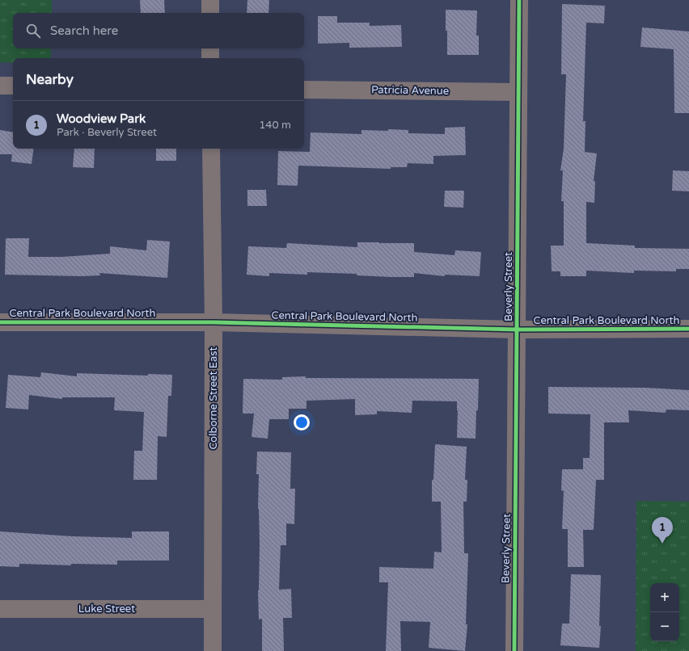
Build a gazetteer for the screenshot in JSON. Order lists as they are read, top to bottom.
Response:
{
  "streets": {
    "street": [
      "Patricia Avenue",
      "Beverly Street",
      "Central Park Boulevard North",
      "Colborne Street East",
      "Luke Street"
    ]
  },
  "crossings": [
    ["Patricia Avenue", "Beverly Street"],
    ["Beverly Street", "Central Park Boulevard North"],
    ["Central Park Boulevard North", "Colborne Street East"],
    ["Colborne Street East", "Luke Street"]
  ],
  "page": {
    "search": "Search here",
    "heading": "Nearby",
    "list": [
      {
        "mark": "1",
        "name": "Woodview Park",
        "note": "Park · Beverly Street",
        "value": "140 m"
      }
    ],
    "pins": "1",
    "map_buttons": ["+", "−"]
  }
}
